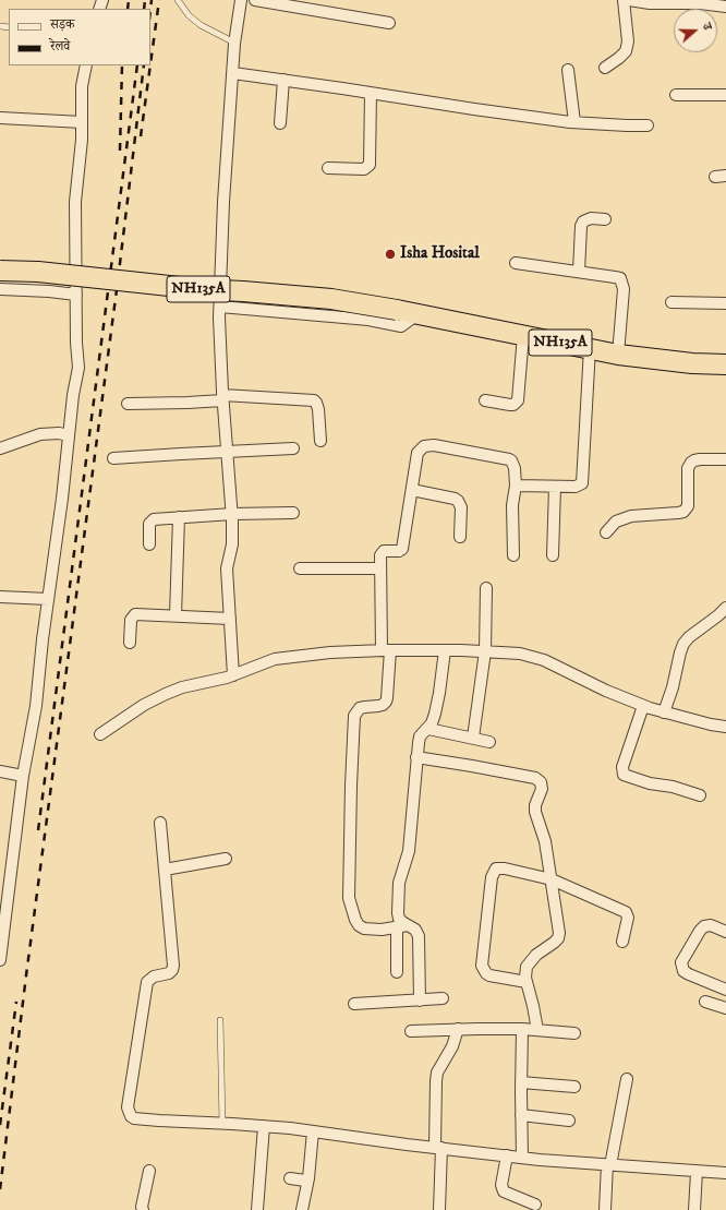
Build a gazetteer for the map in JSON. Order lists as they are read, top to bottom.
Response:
{
  "streets": {
    "highway": ["NH135A"]
  },
  "places": ["Isha Hosital"],
  "legend": ["सड़क", "रेलवे"],
  "north": "right"
}
